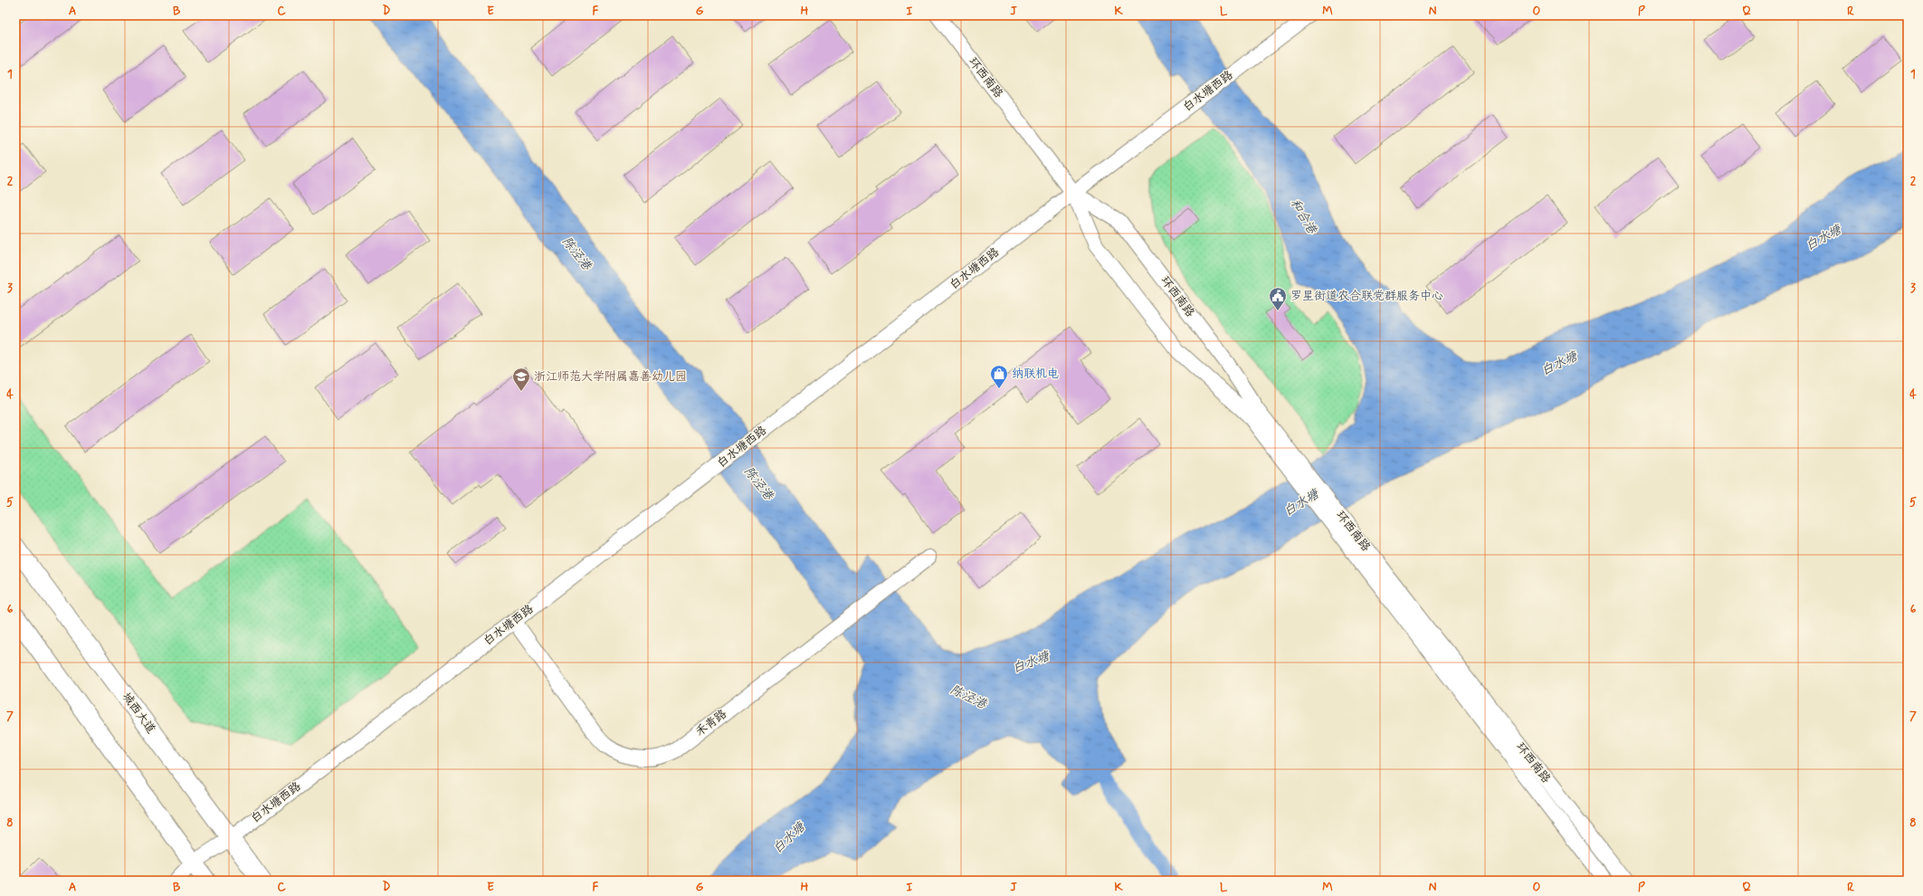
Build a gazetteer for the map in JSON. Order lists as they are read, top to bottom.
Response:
{
  "streets": {
    "main road": ["城西大道"],
    "street": ["环西南路", "白水塘西路", "禾青路"]
  },
  "crossings": [
    ["环西南路", "白水塘西路"],
    ["白水塘西路", "城西大道"],
    ["白水塘西路", "禾青路"]
  ],
  "water": ["和合港", "白水塘", "陈泾港"],
  "places": {
    "public building": ["罗星街道农合联党群服务中心"],
    "shop": ["纳联机电"],
    "school or university": ["浙江师范大学附属嘉善幼儿园"]
  },
  "grid": {
    "columns": [
      "A",
      "B",
      "C",
      "D",
      "E",
      "F",
      "G",
      "H",
      "I",
      "J",
      "K",
      "L",
      "M",
      "N",
      "O",
      "P",
      "Q",
      "R"
    ],
    "rows": [
      "1",
      "2",
      "3",
      "4",
      "5",
      "6",
      "7",
      "8"
    ]
  }
}
